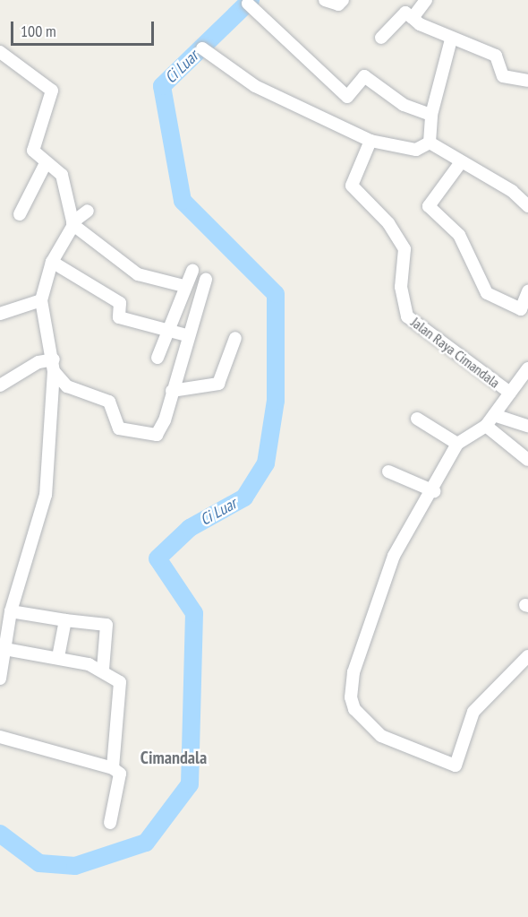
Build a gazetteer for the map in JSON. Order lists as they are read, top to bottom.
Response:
{
  "streets": {
    "street": ["Jalan Raya Cimandala"]
  },
  "districts": ["Cimandala"],
  "water": ["Ci Luar"],
  "scale_bar": "100 m"
}
